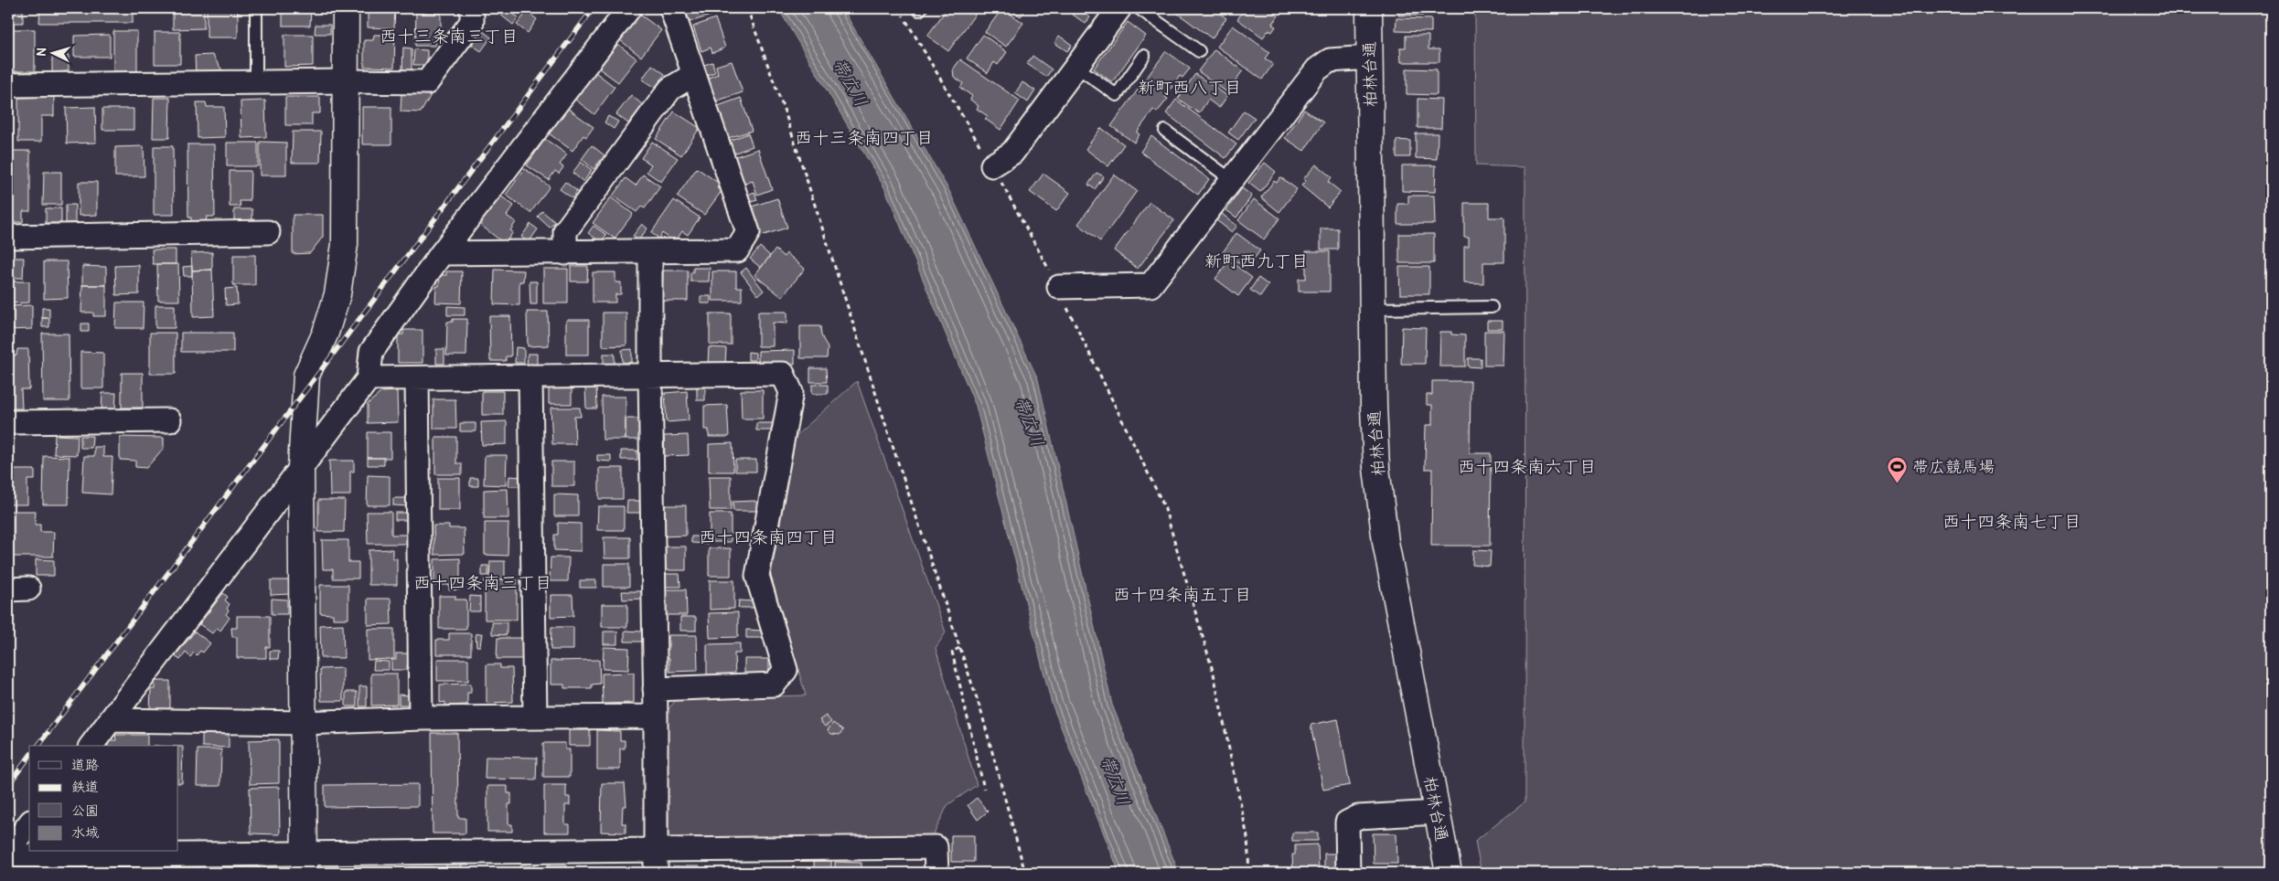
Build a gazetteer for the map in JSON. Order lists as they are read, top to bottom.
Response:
{
  "streets": {
    "street": ["柏林台通"]
  },
  "districts": [
    "西十三条南三丁目",
    "新町西八丁目",
    "西十三条南四丁目",
    "新町西九丁目",
    "西十四条南六丁目",
    "西十四条南七丁目",
    "西十四条南四丁目",
    "西十四条南三丁目",
    "西十四条南五丁目"
  ],
  "water": ["帯広川"],
  "places": {
    "sports": ["帯広競馬場"]
  },
  "legend": [
    "道路",
    "鉄道",
    "公園",
    "水域"
  ],
  "north": "left"
}
